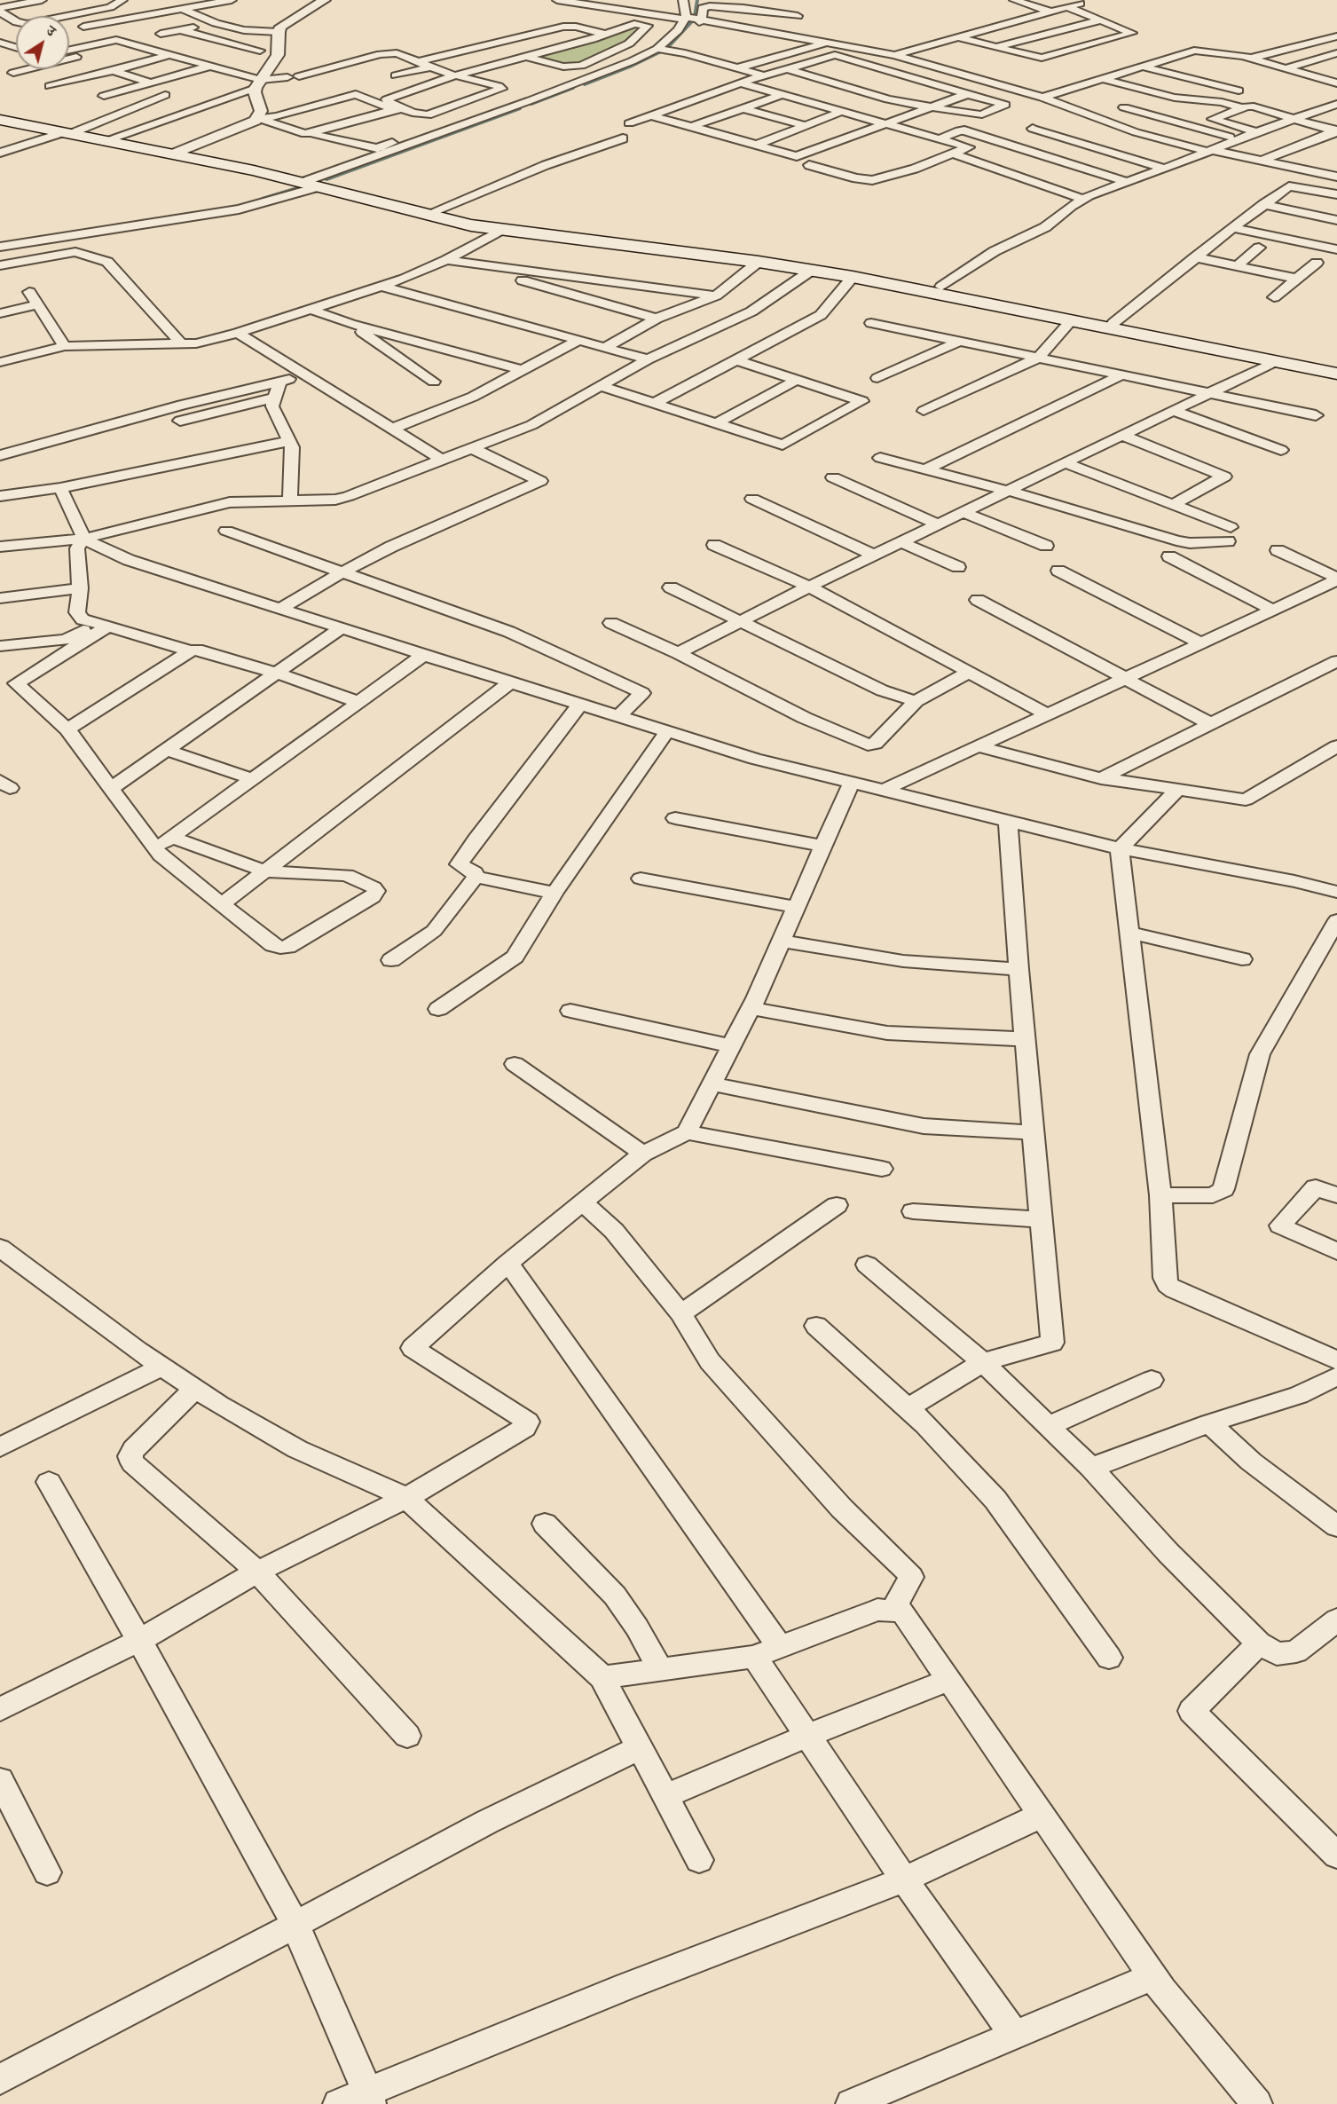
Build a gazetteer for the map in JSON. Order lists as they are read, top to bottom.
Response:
{
  "north": "top right"
}
